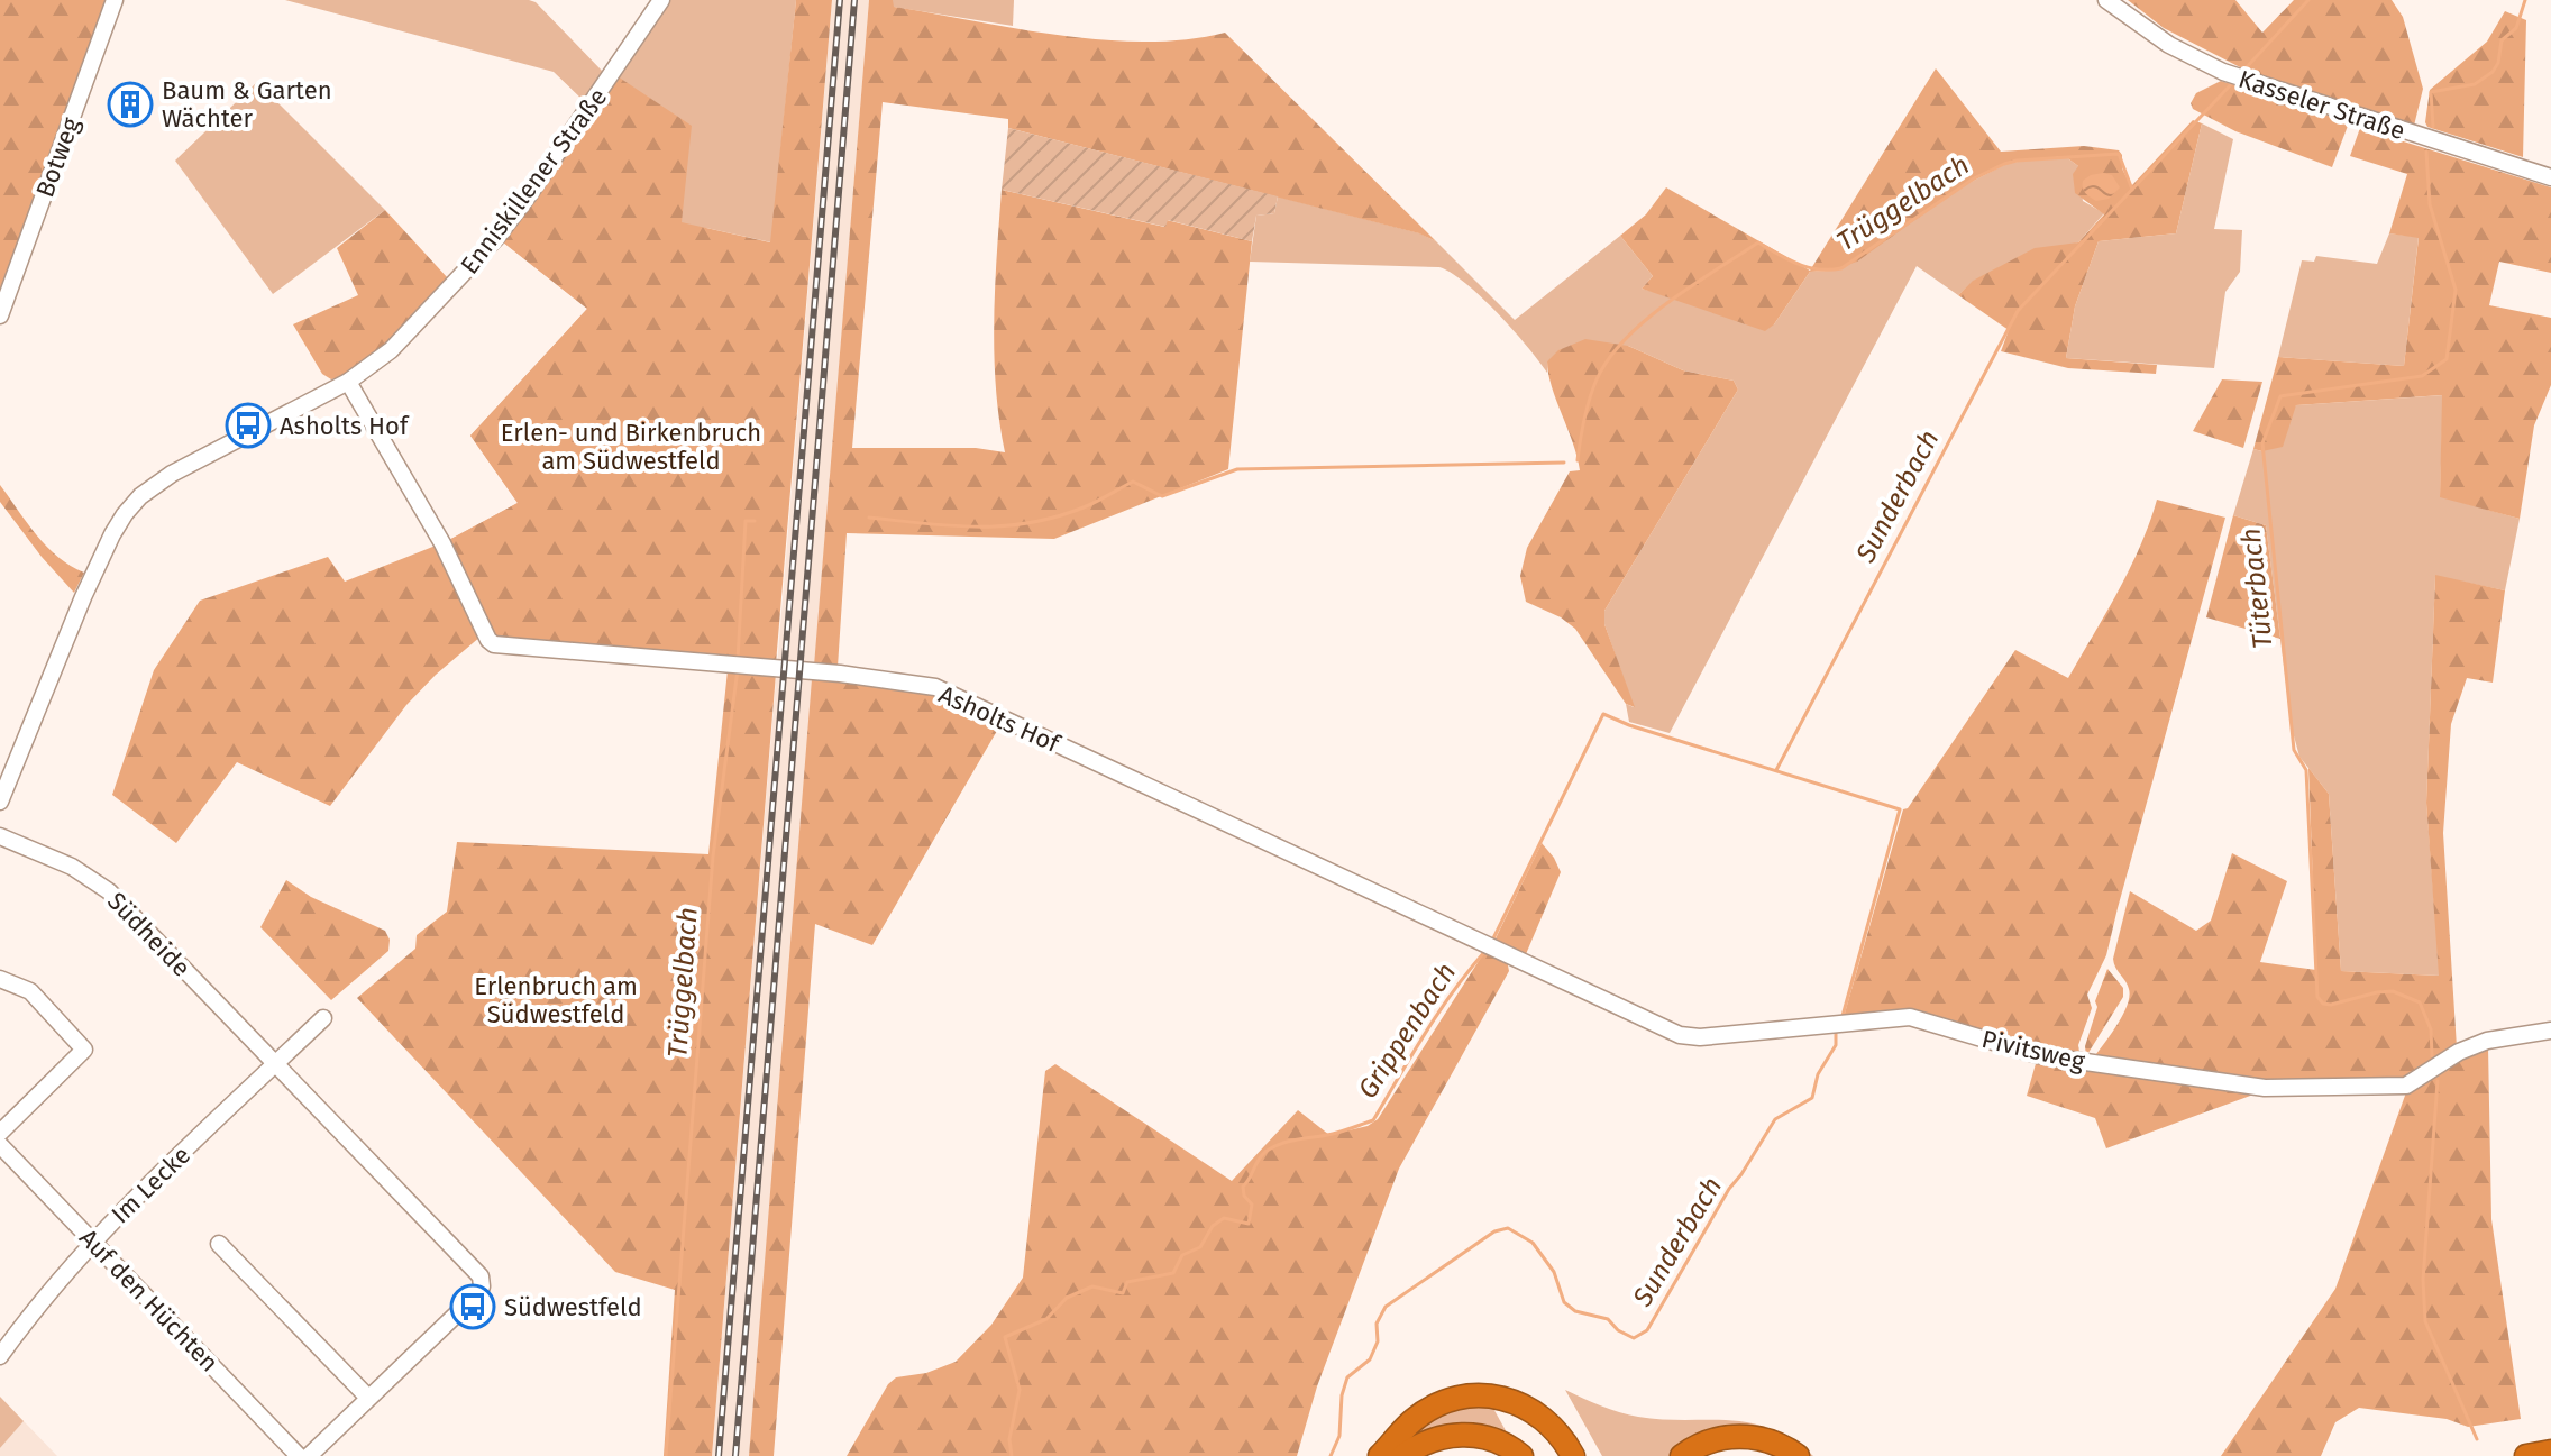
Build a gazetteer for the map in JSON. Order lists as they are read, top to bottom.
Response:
{
  "streets": {
    "street": [
      "Kasseler Straße",
      "Botweg",
      "Enniskillener Straße",
      "Asholts Hof",
      "Südheide",
      "Pivitsweg",
      "Im Lecke",
      "Auf den Hüchten"
    ]
  },
  "crossings": [
    ["Enniskillener Straße", "Asholts Hof"],
    ["Asholts Hof", "Pivitsweg"],
    ["Südheide", "Im Lecke"],
    ["Im Lecke", "Auf den Hüchten"]
  ],
  "water": [
    "Trüggelbach",
    "Sunderbach",
    "Tüterbach",
    "Grippenbach"
  ],
  "parks": ["Erlen- und Birkenbruch am Südwestfeld", "Erlenbruch am Südwestfeld"],
  "places": {
    "building": ["Baum & Garten Wächter"],
    "bus stop": ["Asholts Hof", "Südwestfeld"]
  }
}
